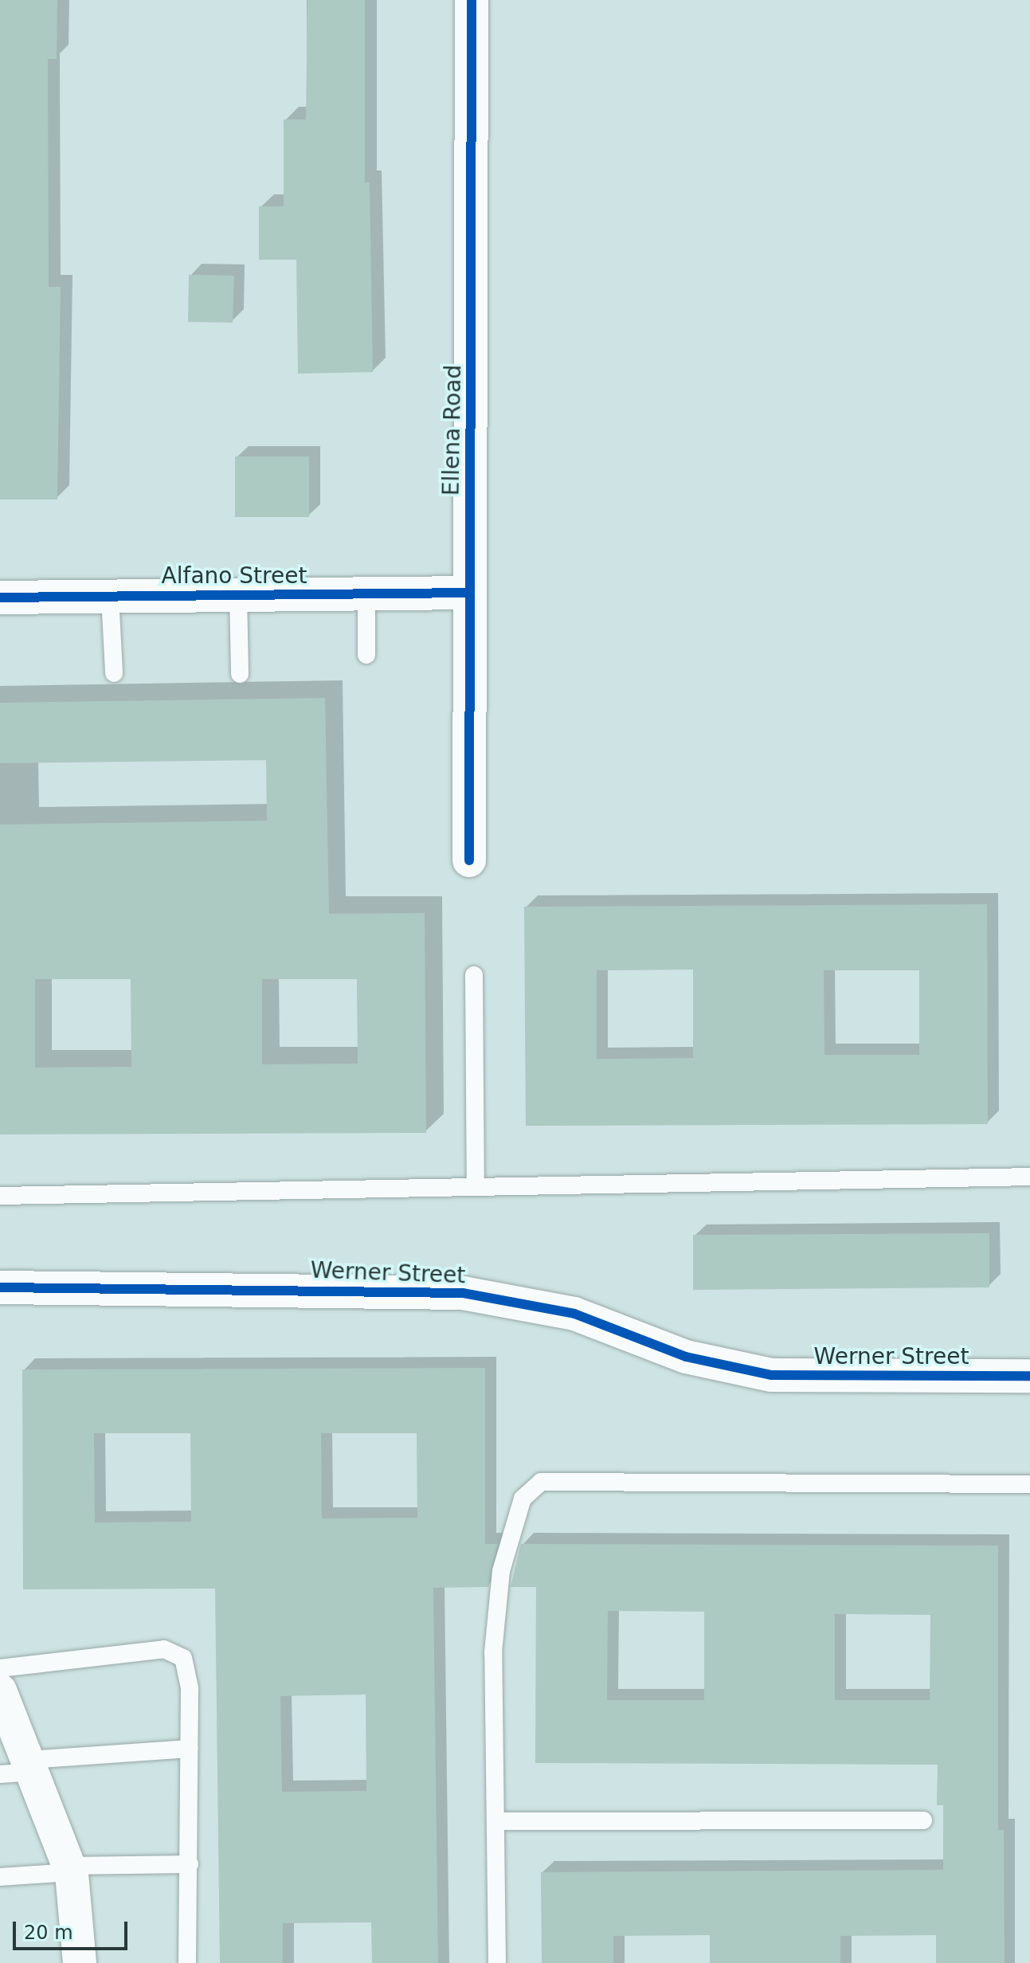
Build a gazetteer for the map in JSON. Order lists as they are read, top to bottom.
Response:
{
  "streets": {
    "street": ["Ellena Road", "Alfano Street", "Werner Street"]
  },
  "crossings": [
    ["Ellena Road", "Alfano Street"]
  ],
  "scale_bar": "20 m"
}
